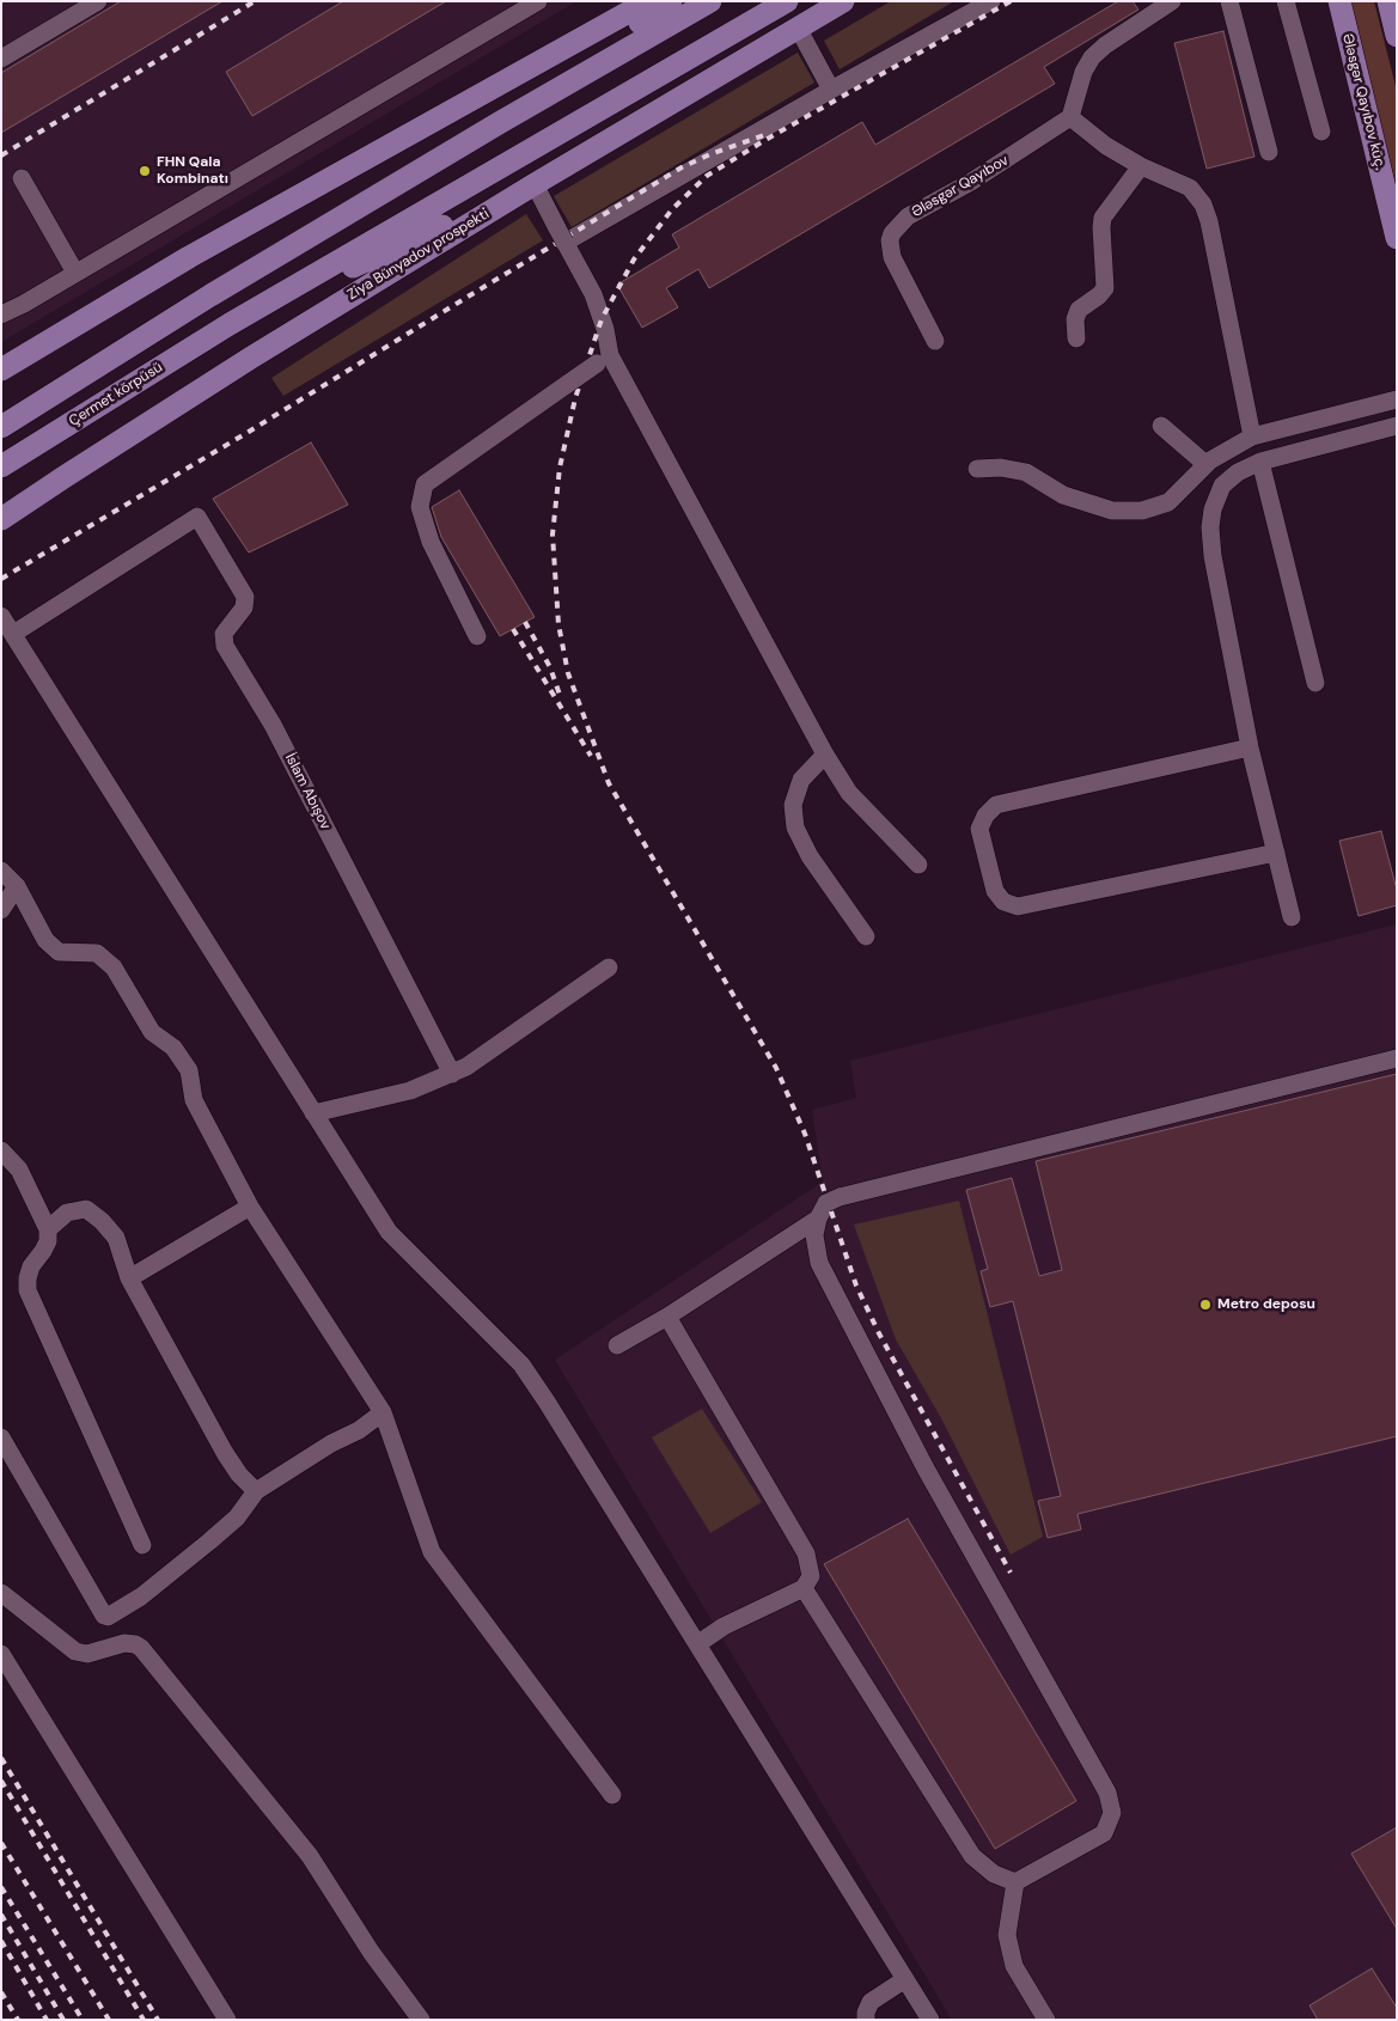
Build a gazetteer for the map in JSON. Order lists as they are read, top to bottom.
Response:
{
  "streets": {
    "main road": ["Ələsgər Qayıbov küç.", "Ziya Bünyadov prospekti", "Çermet körpüsü"],
    "street": ["Ələsgər Qayıbov", "İslam Abışov"]
  },
  "places": ["FHN Qala Kombinatı", "Metro deposu"]
}
